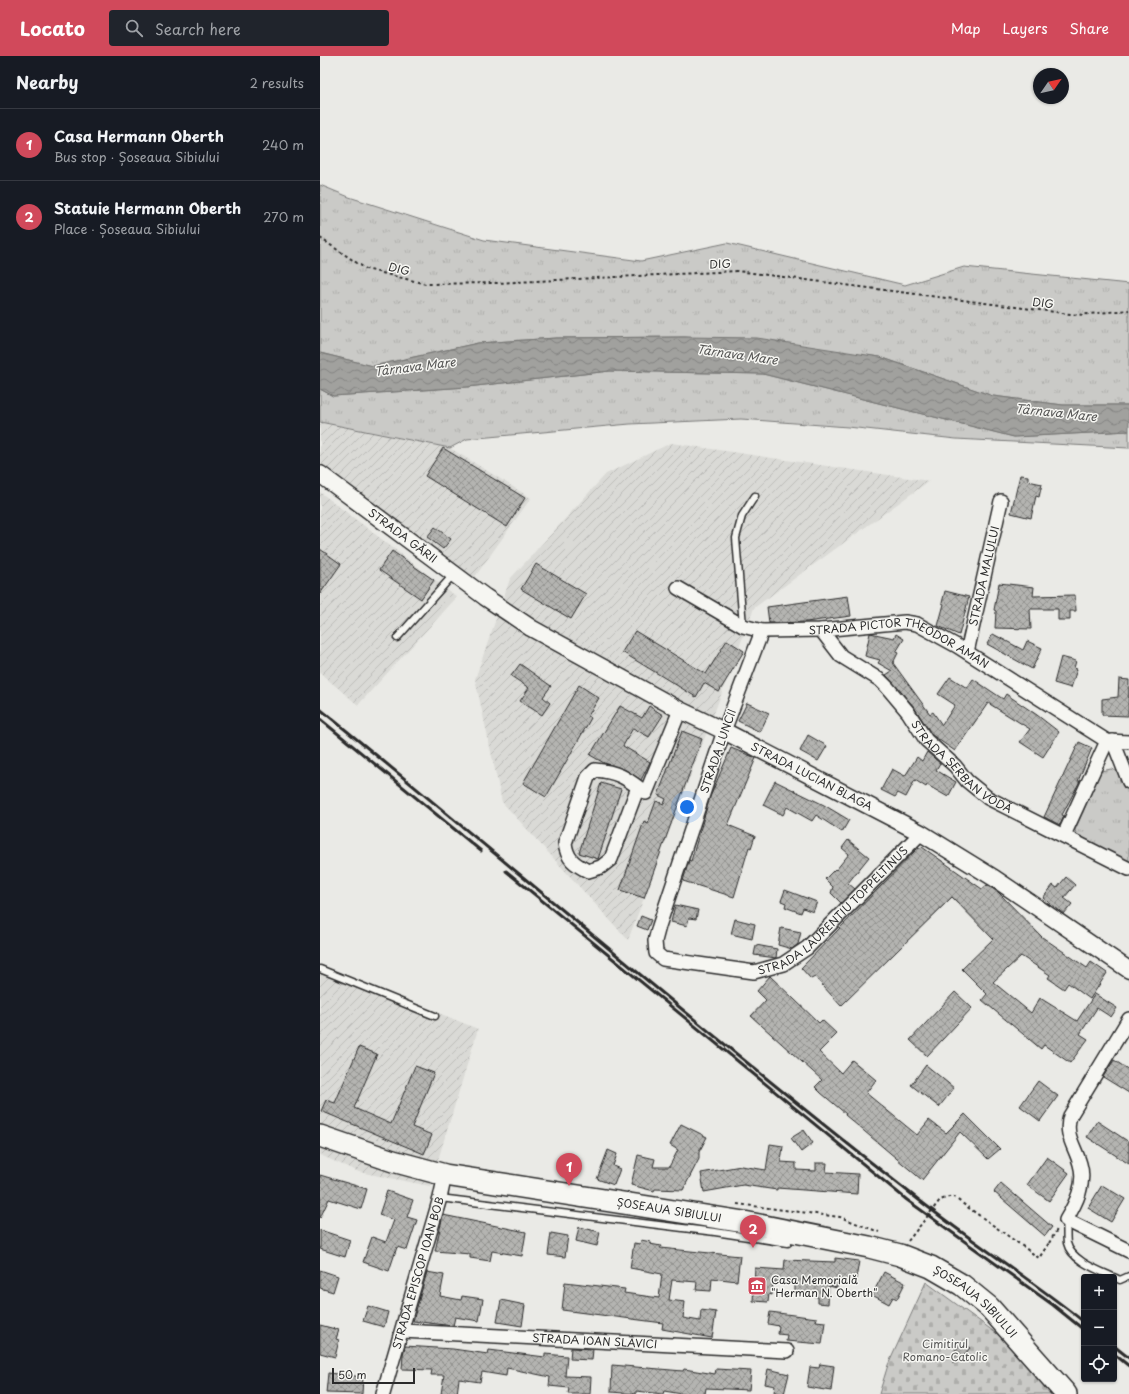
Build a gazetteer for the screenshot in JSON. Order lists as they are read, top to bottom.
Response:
{
  "streets": {
    "main road": ["ȘOSEAUA SIBIULUI"],
    "street": [
      "STRADA GĂRII",
      "STRADA MALULUI",
      "STRADA PICTOR THEODOR AMAN",
      "STRADA LUNCII",
      "STRADA ȘERBAN VODĂ",
      "STRADA LUCIAN BLAGA",
      "STRADA LAURENTIU TOPPELTINUS",
      "STRADA EPISCOP IOAN BOB",
      "STRADA IOAN SLAVICI"
    ],
    "path": ["DIG"]
  },
  "crossings": [
    ["STRADA GĂRII", "STRADA LUCIAN BLAGA"],
    ["STRADA MALULUI", "STRADA PICTOR THEODOR AMAN"],
    ["STRADA PICTOR THEODOR AMAN", "STRADA LUNCII"],
    ["STRADA PICTOR THEODOR AMAN", "STRADA ȘERBAN VODĂ"],
    ["STRADA LUNCII", "STRADA LUCIAN BLAGA"],
    ["STRADA LUNCII", "STRADA LAURENTIU TOPPELTINUS"],
    ["STRADA LUCIAN BLAGA", "STRADA LAURENTIU TOPPELTINUS"],
    ["ȘOSEAUA SIBIULUI", "STRADA EPISCOP IOAN BOB"],
    ["STRADA EPISCOP IOAN BOB", "STRADA IOAN SLAVICI"]
  ],
  "water": ["Târnava Mare"],
  "parks": ["Cimitirul Romano-Catolic"],
  "places": {
    "museum": ["Casa Memorială \"Herman N. Oberth\""]
  },
  "scale_bar": "50 m",
  "north": "top right",
  "page": {
    "header": "Locato",
    "search": "Search here",
    "nav": ["Map", "Layers", "Share"],
    "heading": ["Nearby", "2 results"],
    "list": [
      {
        "mark": "1",
        "name": "Casa Hermann Oberth",
        "note": "Bus stop · Șoseaua Sibiului",
        "value": "240 m"
      },
      {
        "mark": "2",
        "name": "Statuie Hermann Oberth",
        "note": "Place · Șoseaua Sibiului",
        "value": "270 m"
      }
    ],
    "pins": ["1", "2"],
    "map_buttons": ["+", "−"],
    "scale": "50 m"
  }
}
